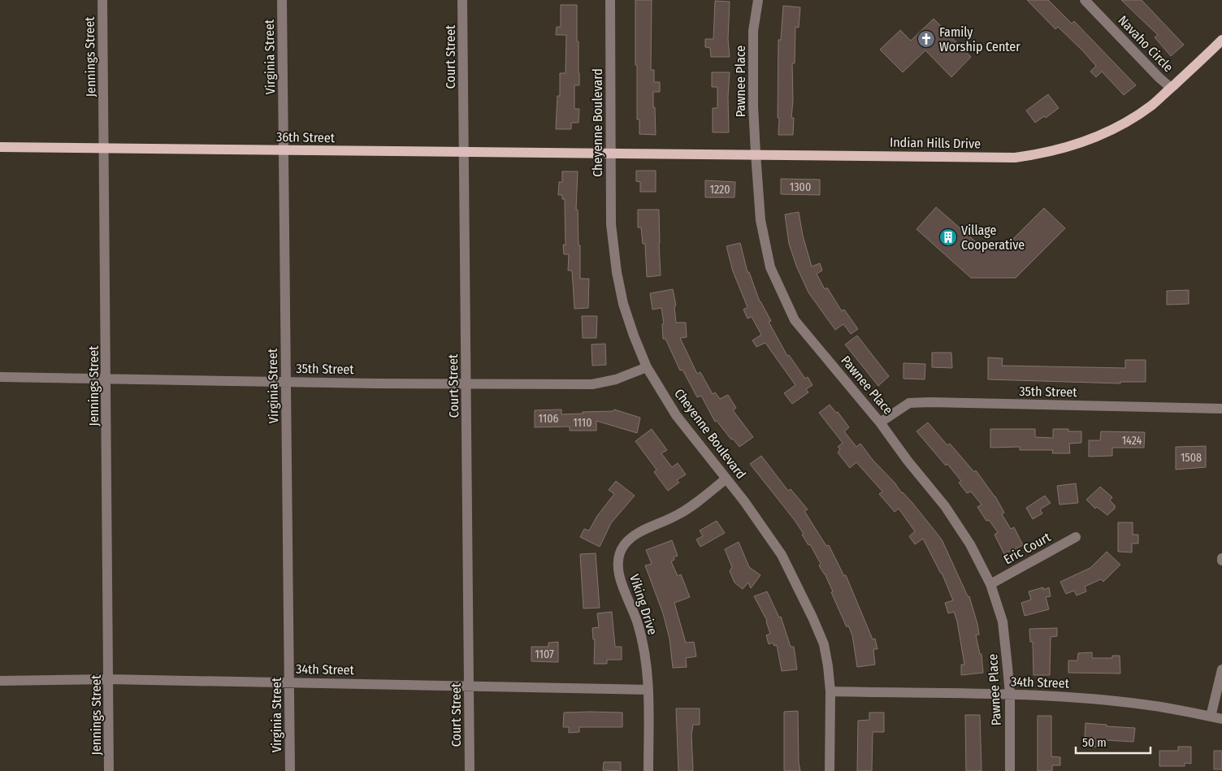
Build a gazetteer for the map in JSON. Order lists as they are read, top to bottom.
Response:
{
  "streets": {
    "main road": ["36th Street", "Indian Hills Drive"],
    "street": [
      "Navaho Circle",
      "Jennings Street",
      "Virginia Street",
      "Court Street",
      "Pawnee Place",
      "Cheyenne Boulevard",
      "35th Street",
      "Eric Court",
      "Viking Drive",
      "34th Street"
    ]
  },
  "crossings": [
    ["Navaho Circle", "Indian Hills Drive"],
    ["Jennings Street", "36th Street"],
    ["Jennings Street", "35th Street"],
    ["Jennings Street", "34th Street"],
    ["Virginia Street", "36th Street"],
    ["Virginia Street", "35th Street"],
    ["Virginia Street", "34th Street"],
    ["Court Street", "36th Street"],
    ["Court Street", "35th Street"],
    ["Court Street", "34th Street"],
    ["Pawnee Place", "Indian Hills Drive"],
    ["Pawnee Place", "35th Street"],
    ["Pawnee Place", "Eric Court"],
    ["Pawnee Place", "34th Street"],
    ["Cheyenne Boulevard", "36th Street"],
    ["Cheyenne Boulevard", "Indian Hills Drive"],
    ["Cheyenne Boulevard", "35th Street"],
    ["Cheyenne Boulevard", "Viking Drive"],
    ["Cheyenne Boulevard", "34th Street"],
    ["36th Street", "Indian Hills Drive"],
    ["Viking Drive", "34th Street"]
  ],
  "places": {
    "church": ["Family Worship Center"],
    "building": ["Village Cooperative"]
  },
  "house_numbers": [
    "1300",
    "1220",
    "1106",
    "1110",
    "1424",
    "1508",
    "1107"
  ],
  "scale_bar": "50 m"
}
